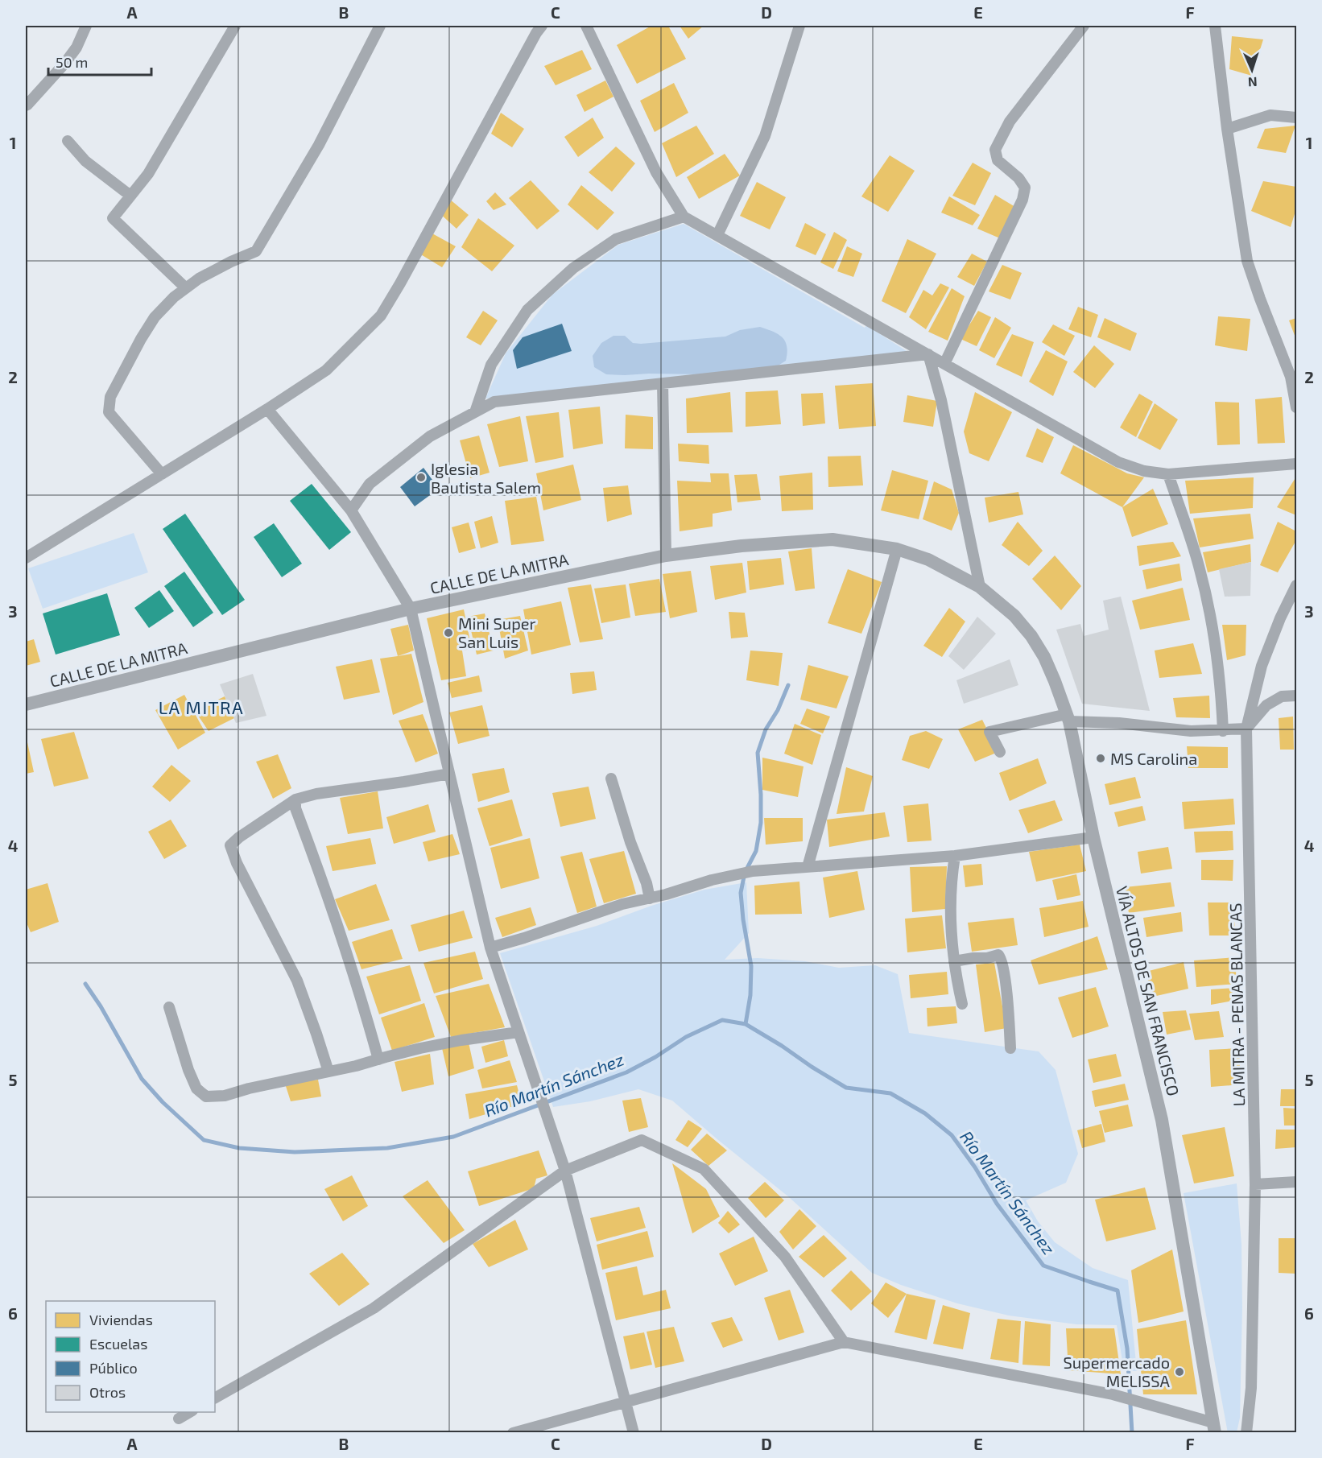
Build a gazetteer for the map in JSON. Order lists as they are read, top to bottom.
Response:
{
  "streets": {
    "street": ["CALLE DE LA MITRA", "VÍA ALTOS DE SAN FRANCISCO", "LA MITRA - PENAS BLANCAS"]
  },
  "crossings": [
    ["CALLE DE LA MITRA", "VÍA ALTOS DE SAN FRANCISCO"]
  ],
  "districts": ["LA MITRA"],
  "water": ["Río Martín Sánchez"],
  "places": [
    "Iglesia Bautista Salem",
    "Mini Super San Luis",
    "MS Carolina",
    "Supermercado MELISSA"
  ],
  "legend": [
    "Viviendas",
    "Escuelas",
    "Público",
    "Otros"
  ],
  "scale_bar": "50 m",
  "north": "bottom",
  "grid": {
    "columns": [
      "A",
      "B",
      "C",
      "D",
      "E",
      "F"
    ],
    "rows": [
      "1",
      "2",
      "3",
      "4",
      "5",
      "6"
    ]
  }
}
